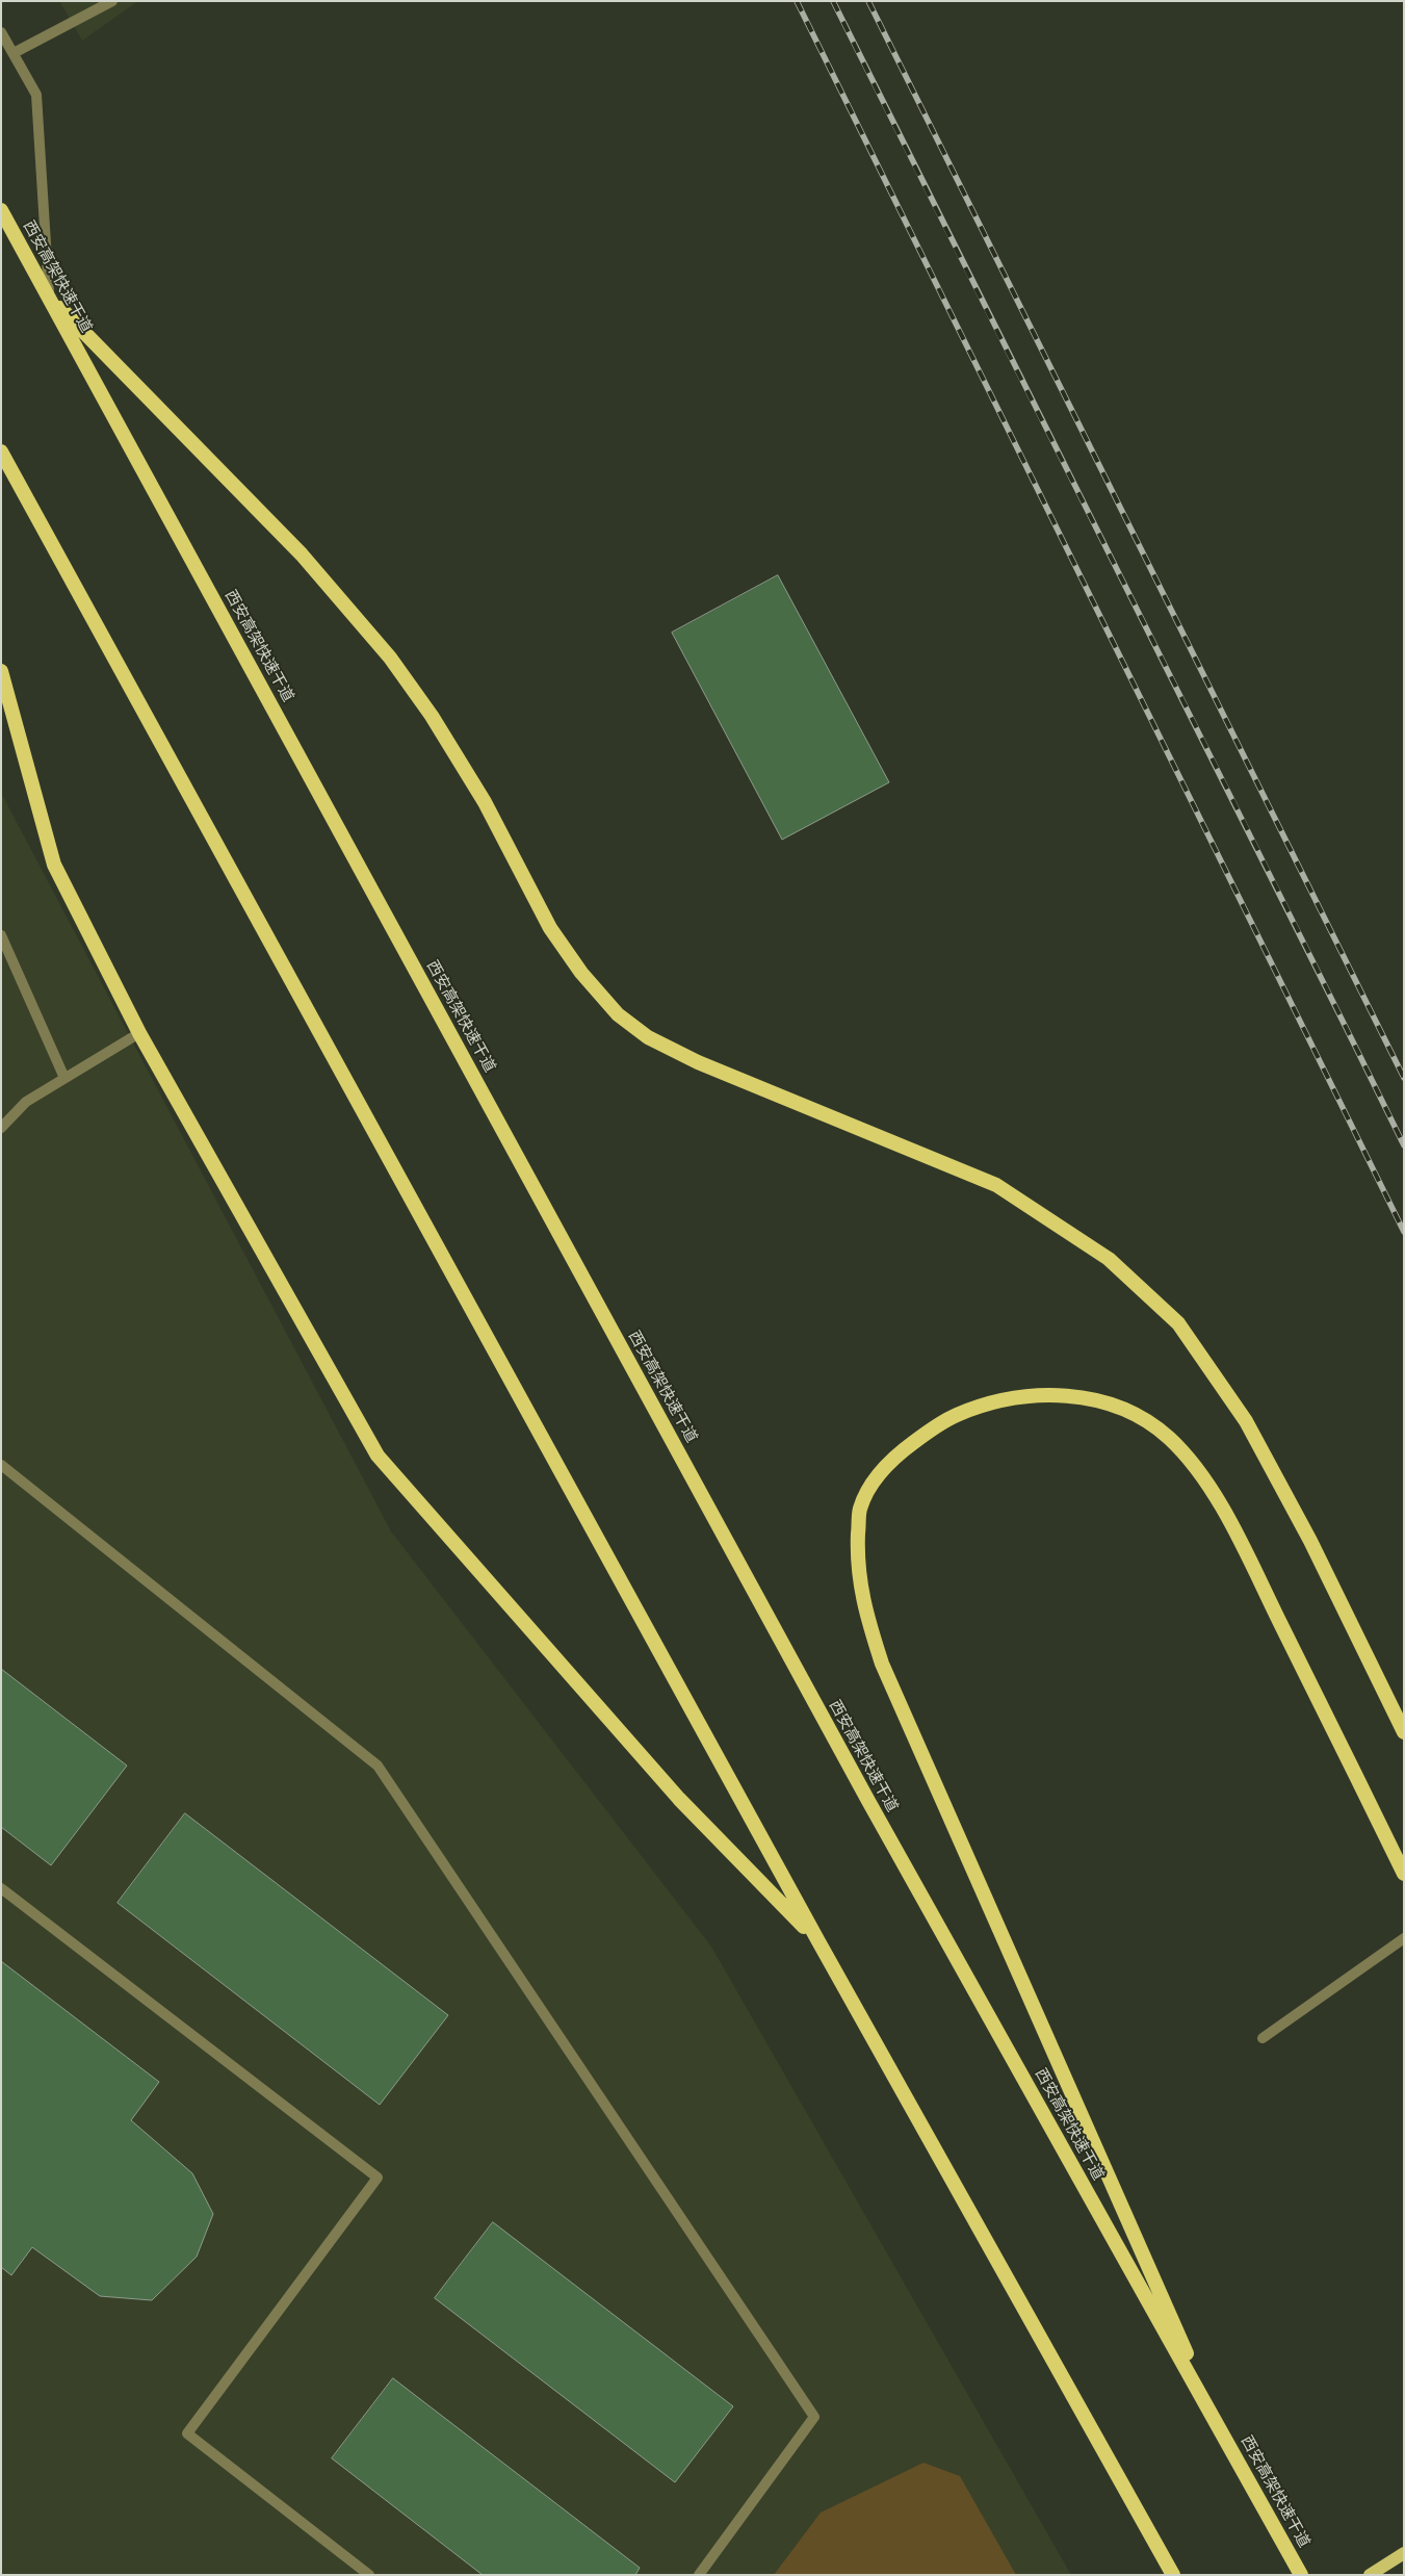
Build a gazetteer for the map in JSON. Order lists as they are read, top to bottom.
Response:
{
  "streets": {
    "highway": ["西安高架快速干道"]
  }
}
